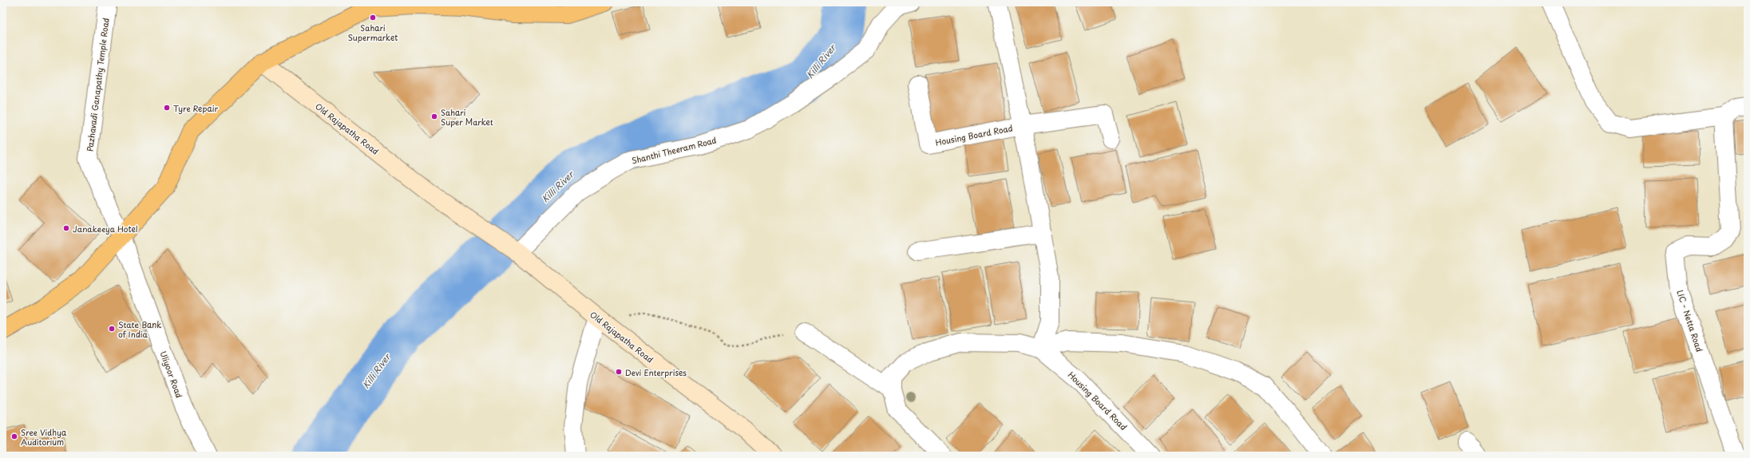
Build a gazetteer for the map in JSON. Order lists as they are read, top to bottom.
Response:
{
  "streets": {
    "main road": ["Old Rajapatha Road"],
    "street": [
      "Pazhavadi Ganapathy Temple Road",
      "Housing Board Road",
      "Shanthi Theeram Road",
      "LIC - Netta Road",
      "Uliyoor Road"
    ]
  },
  "crossings": [
    ["Pazhavadi Ganapathy Temple Road", "Uliyoor Road"],
    ["Old Rajapatha Road", "Shanthi Theeram Road"]
  ],
  "water": ["Killi River"],
  "places": [
    "Sahari Supermarket",
    "Tyre Repair",
    "Sahari Super Market",
    "Janakeeya Hotel",
    "State Bank of India",
    "Devi Enterprises",
    "Sree Vidhya Auditorium"
  ]
}
